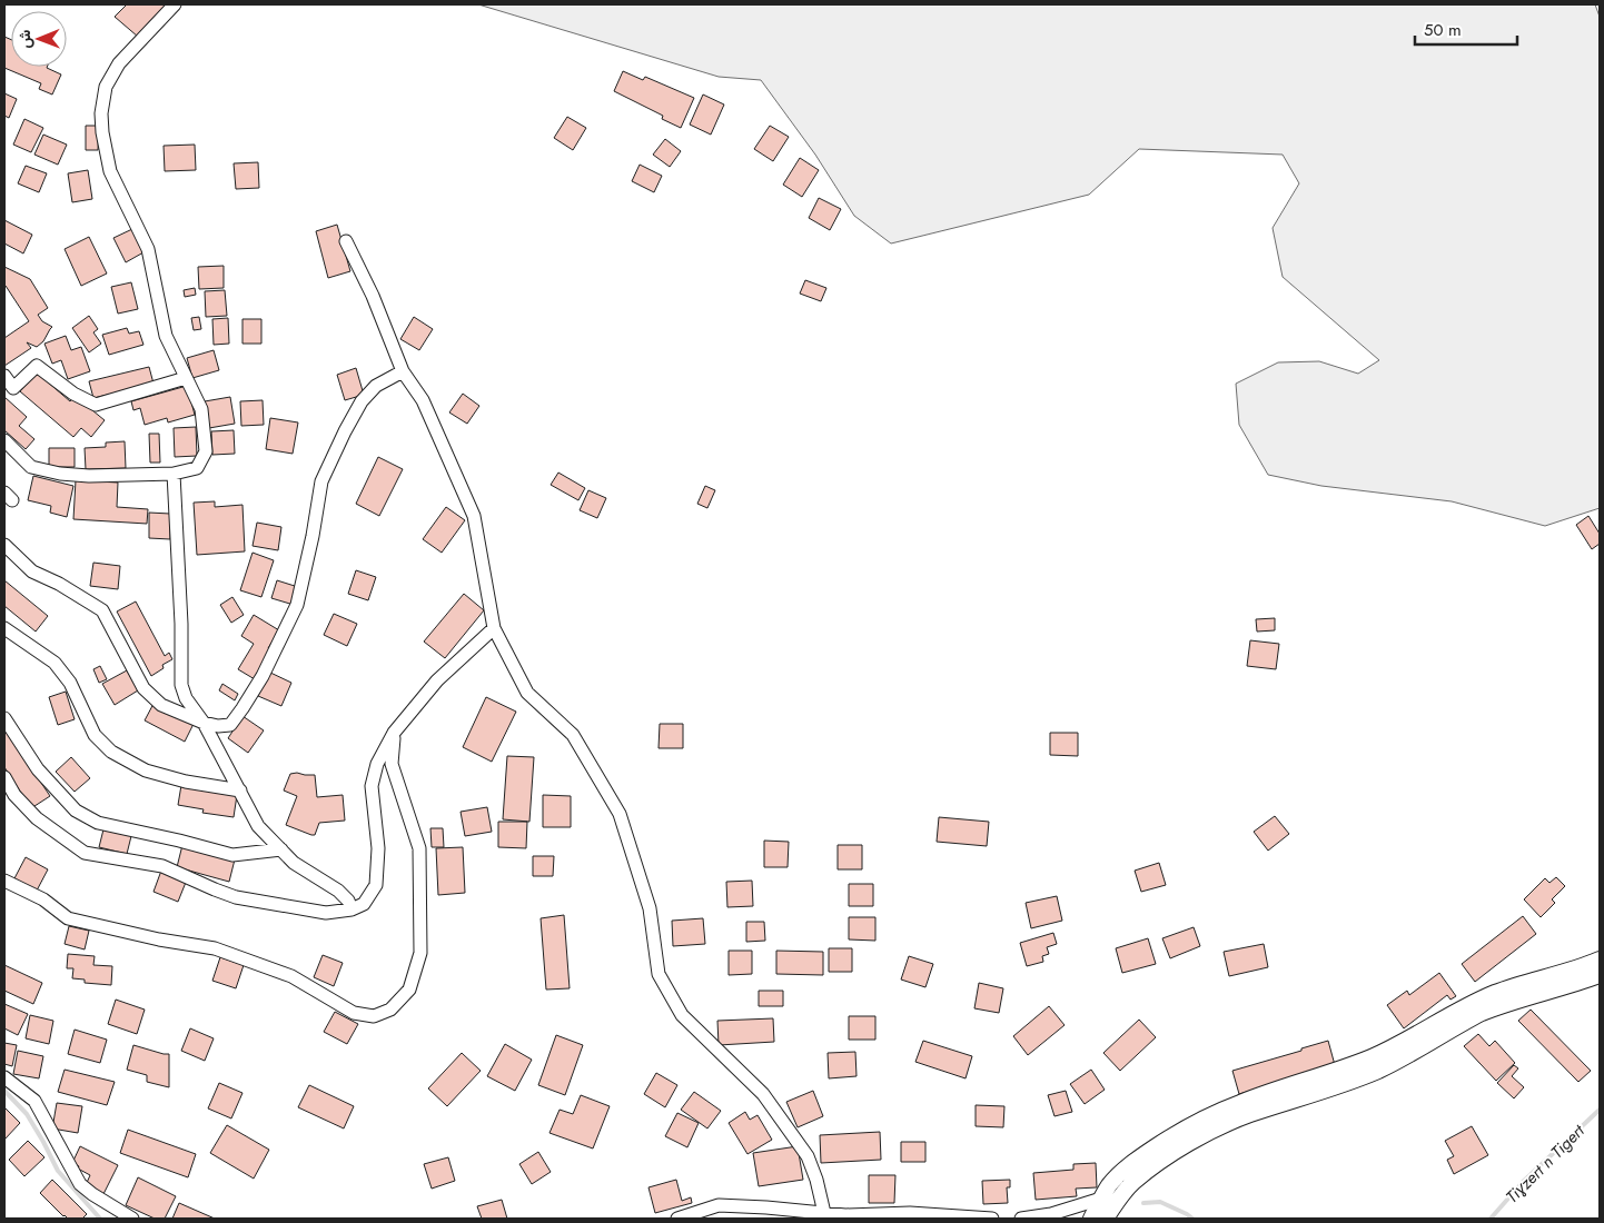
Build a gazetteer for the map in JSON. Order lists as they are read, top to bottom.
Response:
{
  "water": ["Tiɣzert n Tigert"],
  "scale_bar": "50 m",
  "north": "left"
}
